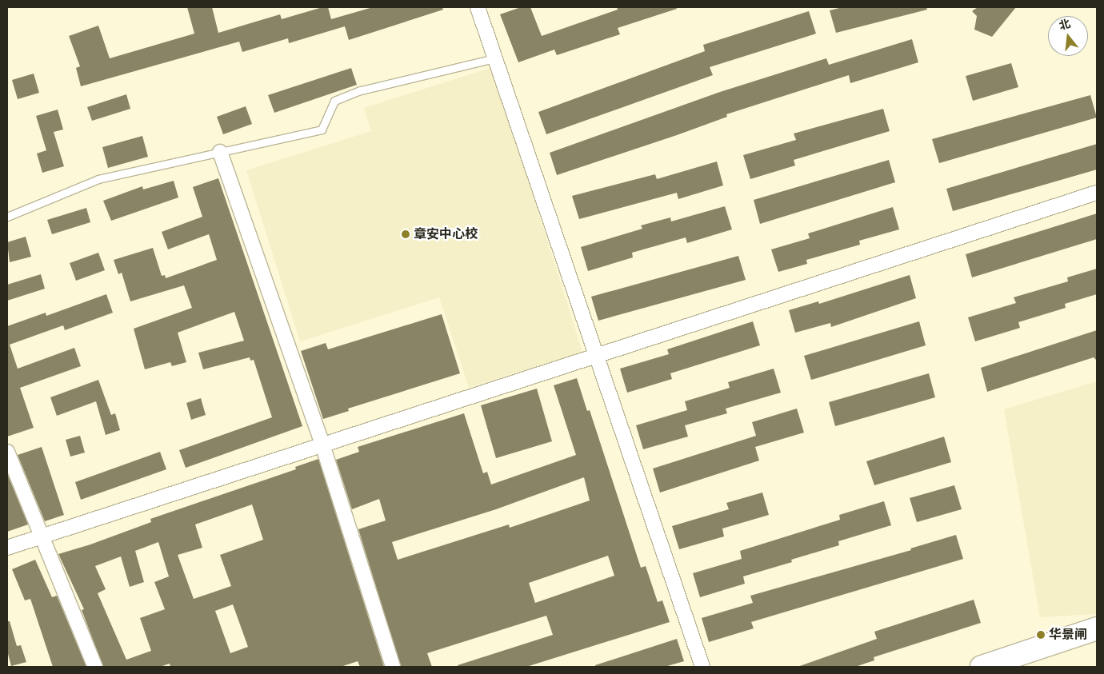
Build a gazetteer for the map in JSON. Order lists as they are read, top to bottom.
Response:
{
  "places": ["章安中心校", "华景闸"],
  "north": "top"
}
